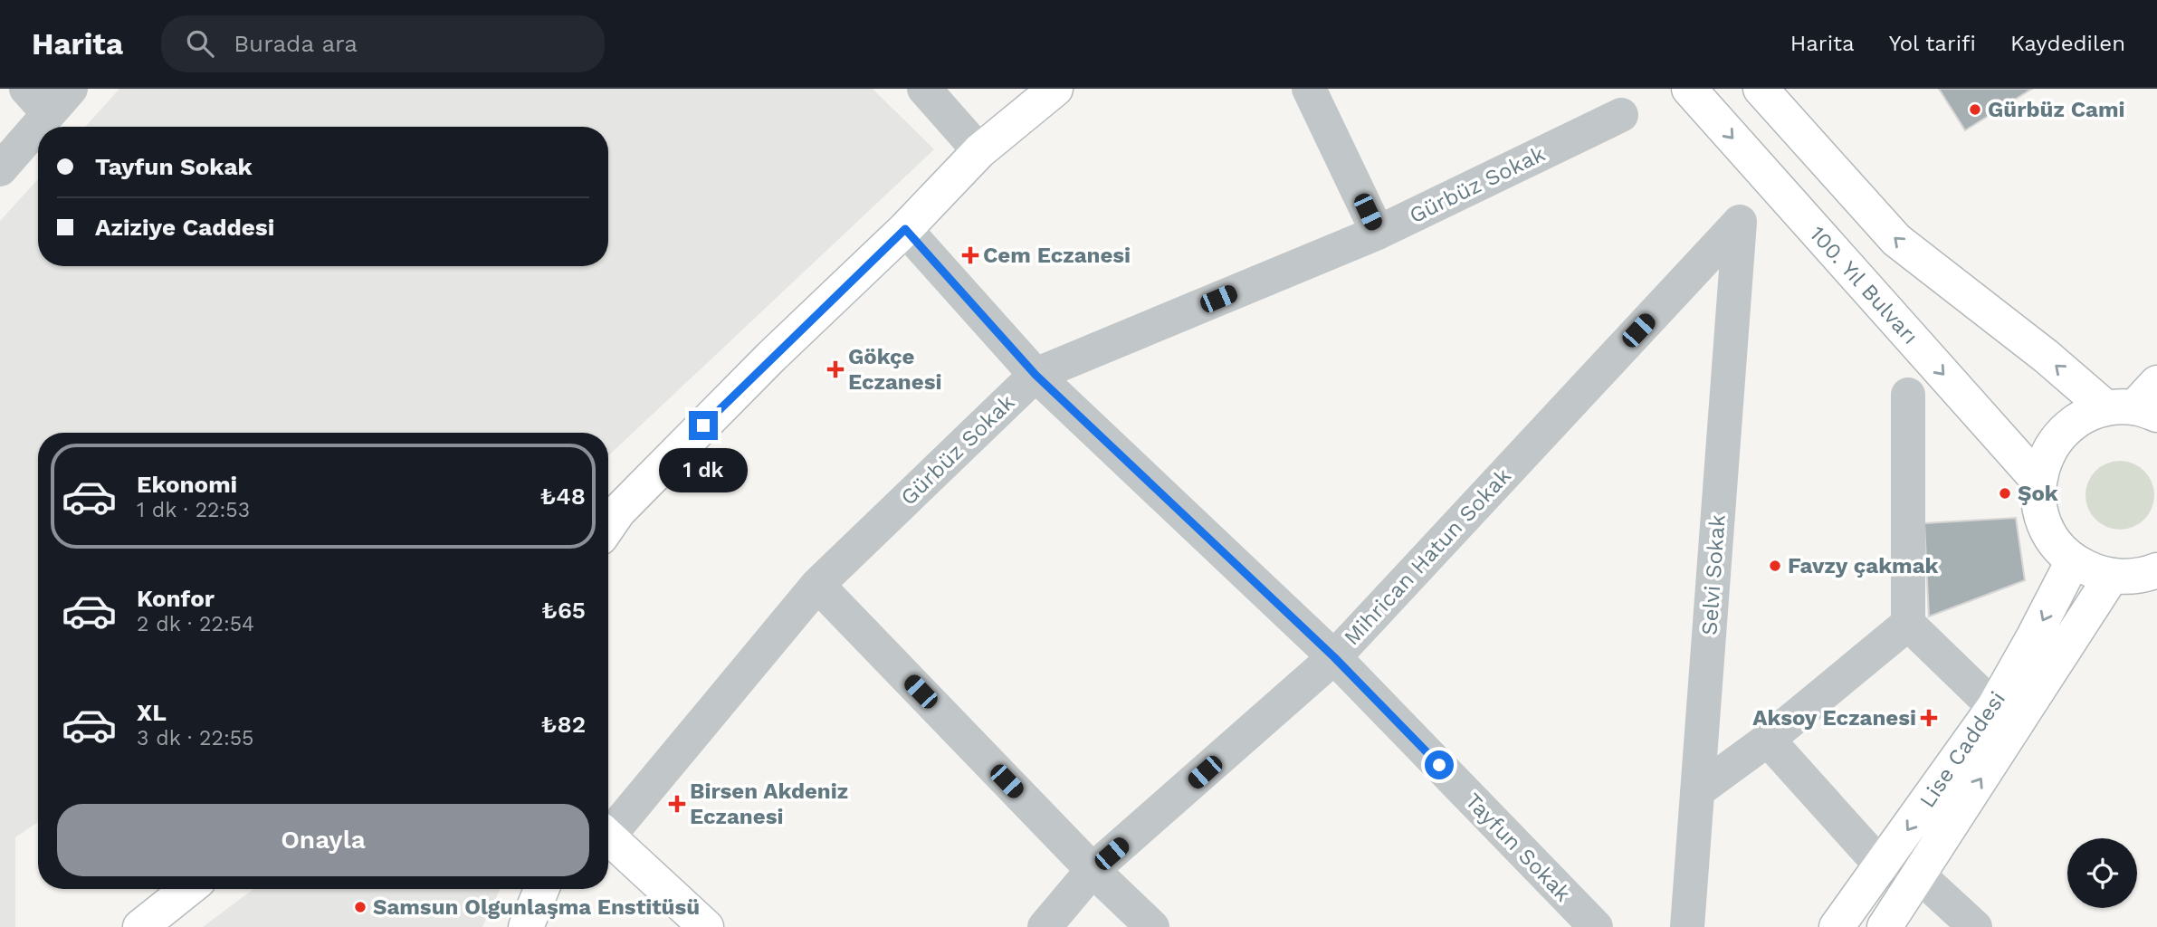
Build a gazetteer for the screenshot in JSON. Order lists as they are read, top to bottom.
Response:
{
  "streets": {
    "main road": ["100. Yıl Bulvarı", "Lise Caddesi"],
    "street": [
      "Gürbüz Sokak",
      "Mihrican Hatun Sokak",
      "Selvi Sokak",
      "Tayfun Sokak"
    ]
  },
  "crossings": [
    ["Gürbüz Sokak", "Tayfun Sokak"],
    ["Mihrican Hatun Sokak", "Selvi Sokak"],
    ["Mihrican Hatun Sokak", "Tayfun Sokak"]
  ],
  "places": {
    "other": [
      "Gürbüz Cami",
      "Şok",
      "Favzy çakmak",
      "Samsun Olgunlaşma Enstitüsü"
    ],
    "health": [
      "Cem Eczanesi",
      "Gökçe Eczanesi",
      "Aksoy Eczanesi",
      "Birsen Akdeniz Eczanesi"
    ]
  },
  "page": {
    "header": "Harita",
    "search": "Burada ara",
    "nav": ["Harita", "Yol tarifi", "Kaydedilen"],
    "banner": ["Tayfun Sokak", "Aziziye Caddesi"],
    "list": [
      {
        "name": "Ekonomi",
        "note": "1 dk · 22:53",
        "value": "₺48"
      },
      {
        "name": "Konfor",
        "note": "2 dk · 22:54",
        "value": "₺65"
      },
      {
        "name": "XL",
        "note": "3 dk · 22:55",
        "value": "₺82"
      }
    ],
    "bubble": "1 dk",
    "buttons": "Onayla"
  }
}
